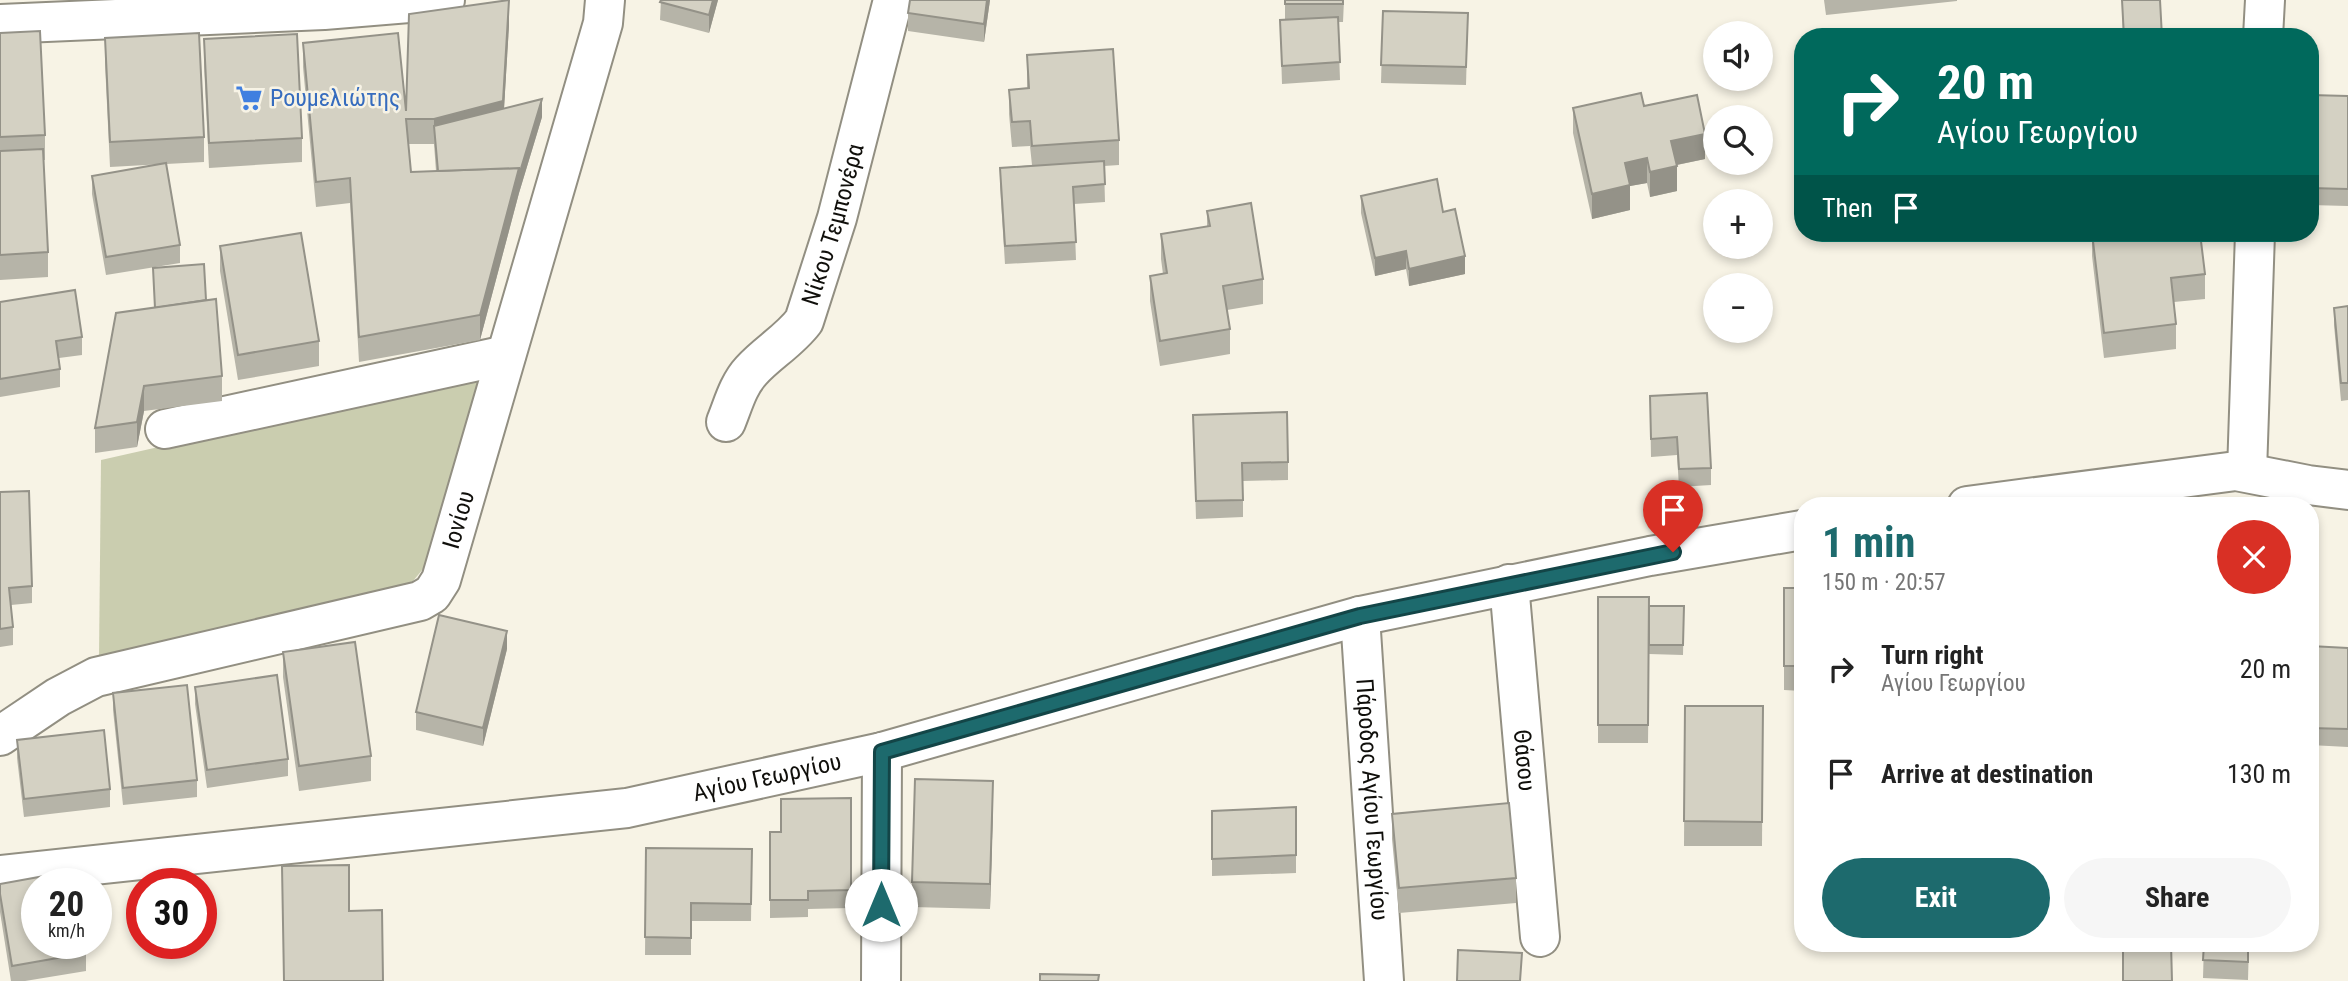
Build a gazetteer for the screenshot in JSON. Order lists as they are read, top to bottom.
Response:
{
  "streets": {
    "street": [
      "Νίκου Τεμπονέρα",
      "Ιονίου",
      "Θάσου",
      "Αγίου Γεωργίου",
      "Πάροδος Αγίου Γεωργίου"
    ]
  },
  "crossings": [
    ["Θάσου", "Αγίου Γεωργίου"],
    ["Αγίου Γεωργίου", "Πάροδος Αγίου Γεωργίου"]
  ],
  "places": {
    "supermarket": ["Ρουμελιώτης"]
  },
  "page": {
    "map_buttons": ["+", "−"],
    "turn": ["20 m", "Αγίου Γεωργίου"],
    "then": "Then",
    "heading": ["1 min", "150 m · 20:57"],
    "list": [
      {
        "name": "Turn right",
        "note": "Αγίου Γεωργίου",
        "value": "20 m"
      },
      {
        "name": "Arrive at destination",
        "value": "130 m"
      }
    ],
    "buttons": ["Exit", "Share"],
    "speed": "20 km/h",
    "limit": "30"
  }
}
